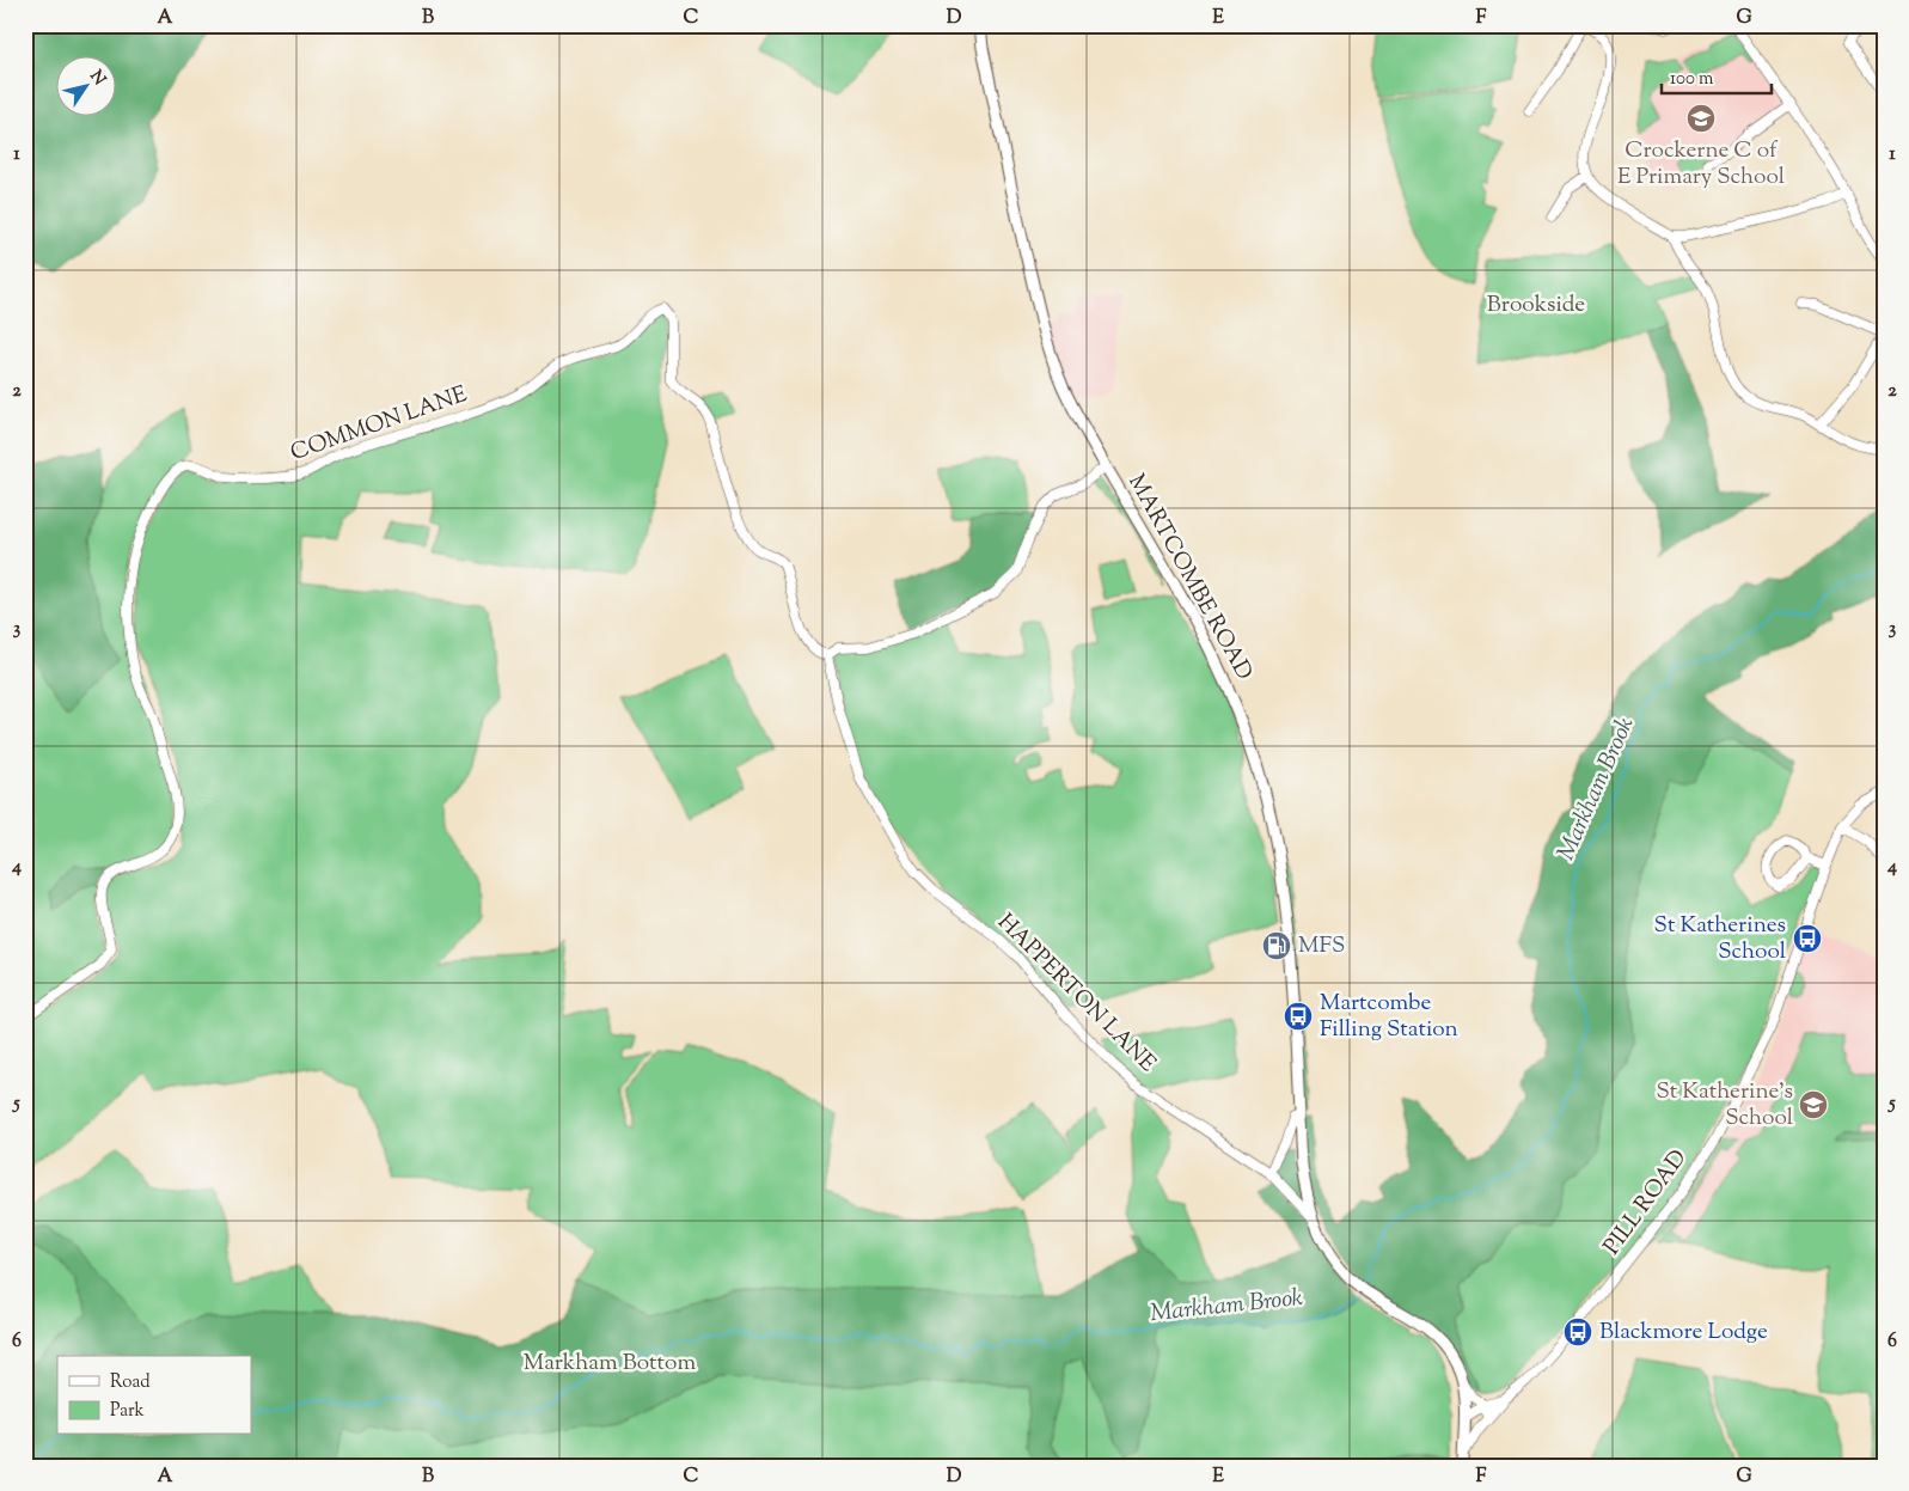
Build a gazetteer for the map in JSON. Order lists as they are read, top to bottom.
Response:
{
  "streets": {
    "main road": ["MARTCOMBE ROAD"],
    "street": ["COMMON LANE", "HAPPERTON LANE", "PILL ROAD"]
  },
  "crossings": [
    ["COMMON LANE", "HAPPERTON LANE"],
    ["MARTCOMBE ROAD", "HAPPERTON LANE"],
    ["MARTCOMBE ROAD", "PILL ROAD"]
  ],
  "water": ["Markham Brook"],
  "parks": ["Brookside", "Markham Bottom"],
  "places": {
    "school or university": ["Crockerne C of E Primary School", "St Katherine's School"],
    "bus stop": ["St Katherines School", "Martcombe Filling Station", "Blackmore Lodge"],
    "fuel station": ["MFS"]
  },
  "legend": ["Road", "Park"],
  "scale_bar": "100 m",
  "north": "top right",
  "grid": {
    "columns": [
      "A",
      "B",
      "C",
      "D",
      "E",
      "F",
      "G"
    ],
    "rows": [
      "1",
      "2",
      "3",
      "4",
      "5",
      "6"
    ]
  }
}
